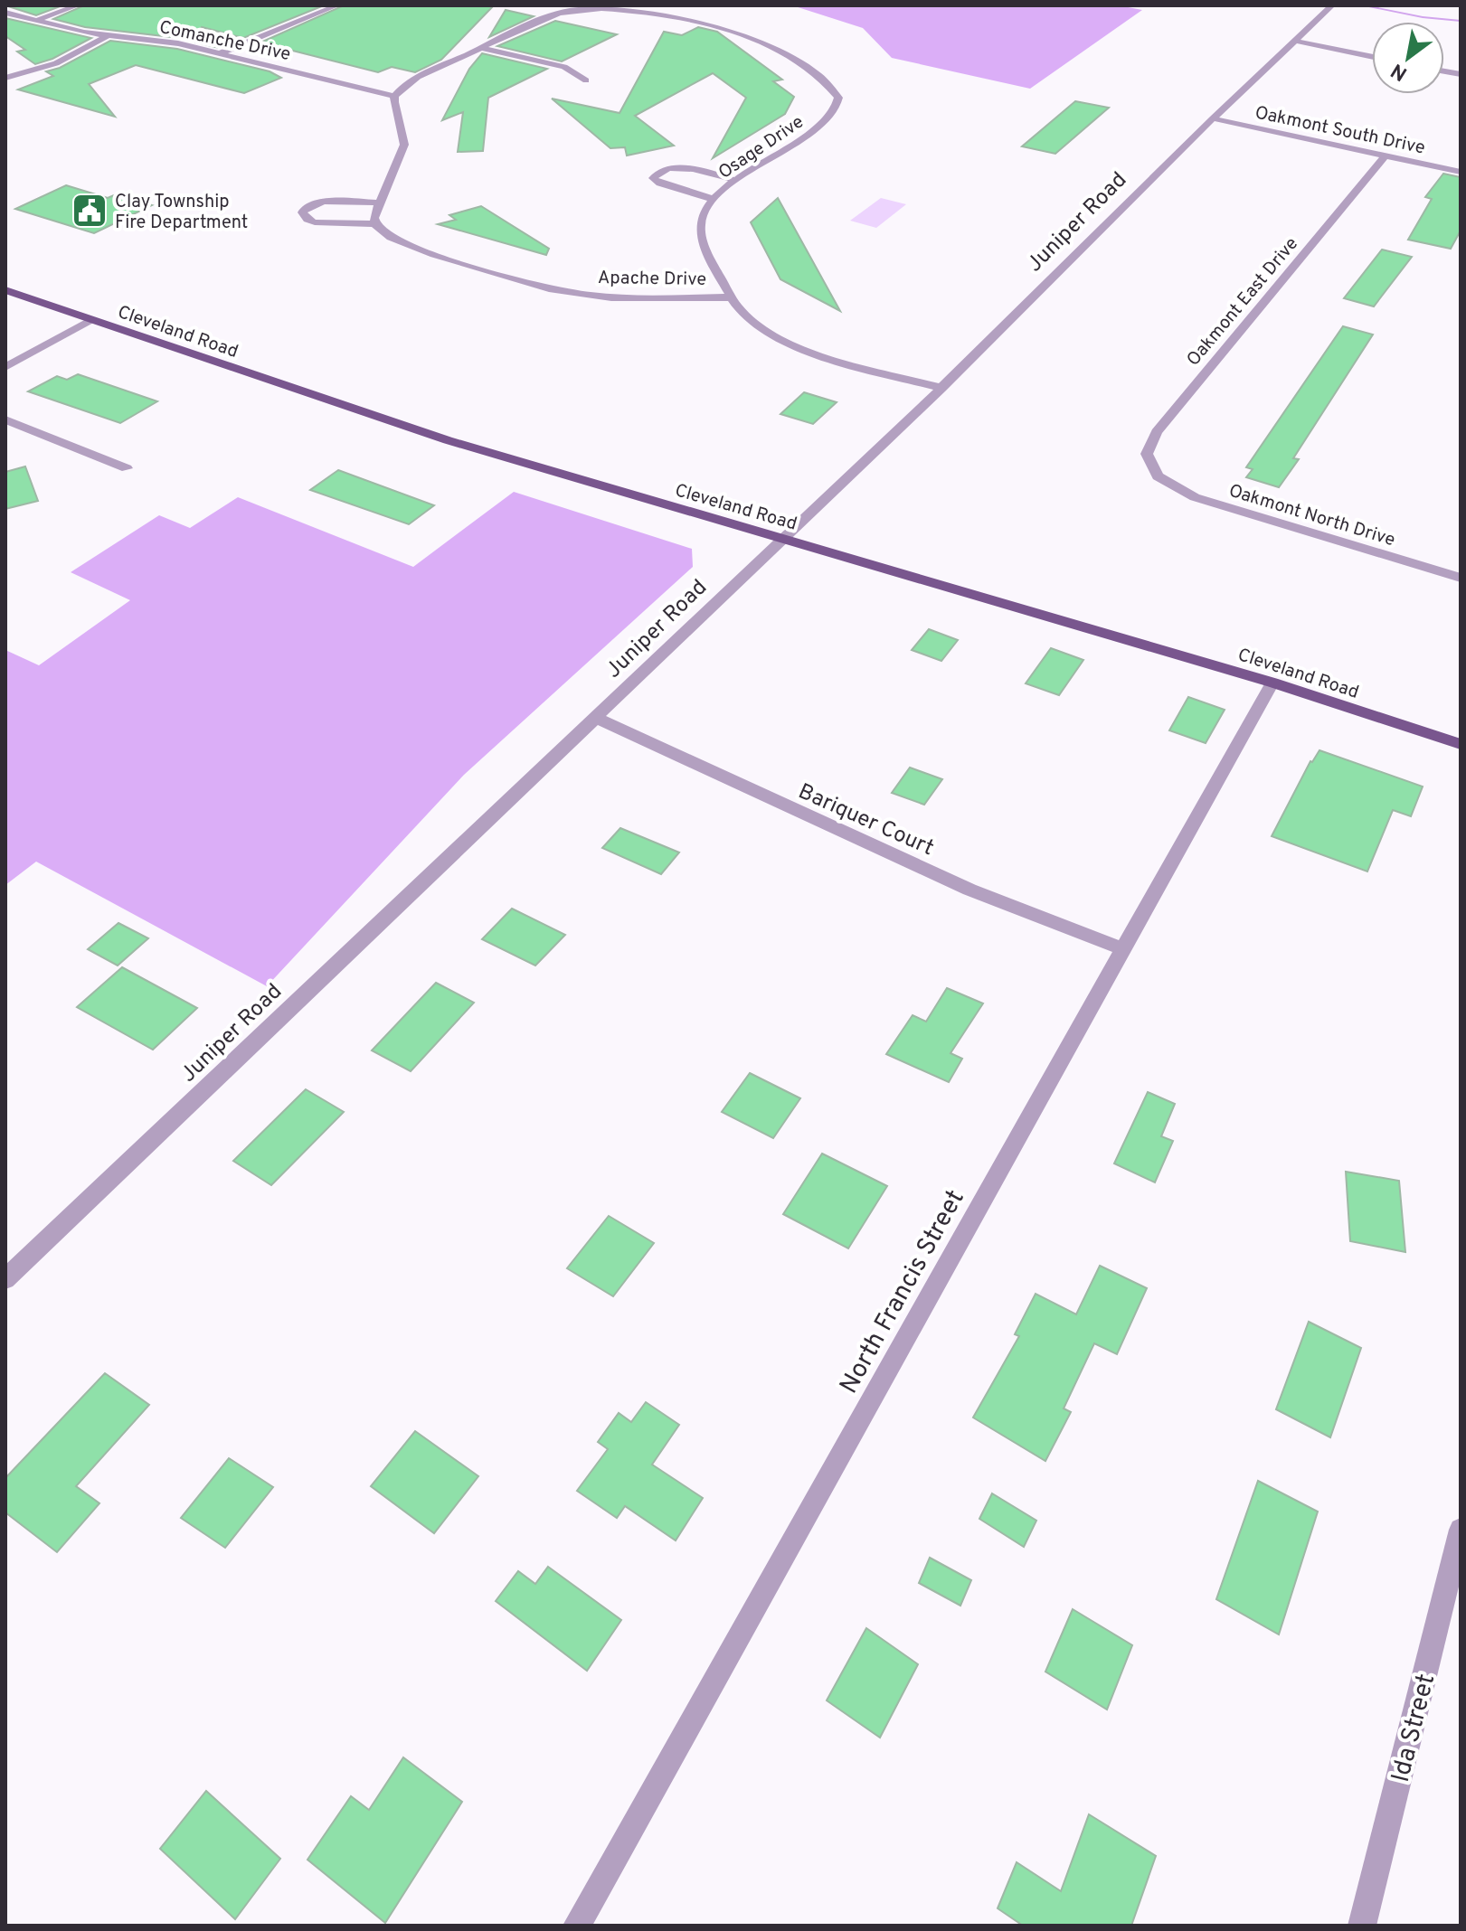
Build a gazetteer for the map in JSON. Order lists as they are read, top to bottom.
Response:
{
  "streets": {
    "main road": ["Cleveland Road"],
    "street": [
      "Comanche Drive",
      "Oakmont South Drive",
      "Osage Drive",
      "Juniper Road",
      "Apache Drive",
      "Oakmont East Drive",
      "Oakmont North Drive",
      "Bariquer Court",
      "North Francis Street",
      "Ida Street"
    ]
  },
  "crossings": [
    ["Oakmont South Drive", "Juniper Road"],
    ["Oakmont South Drive", "Oakmont East Drive"],
    ["Osage Drive", "Apache Drive"],
    ["Juniper Road", "Apache Drive"],
    ["Juniper Road", "Cleveland Road"],
    ["Juniper Road", "Bariquer Court"],
    ["Oakmont East Drive", "Oakmont North Drive"],
    ["Cleveland Road", "North Francis Street"],
    ["Bariquer Court", "North Francis Street"]
  ],
  "places": {
    "public building": ["Clay Township Fire Department"]
  },
  "north": "bottom left"
}
